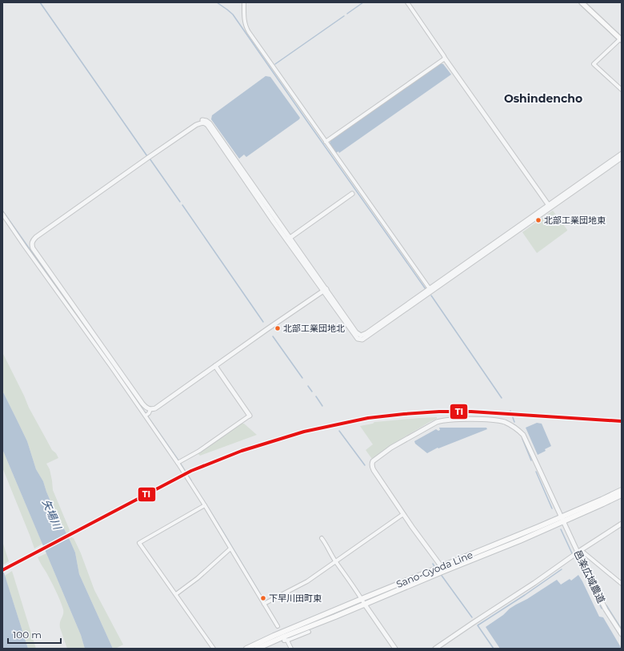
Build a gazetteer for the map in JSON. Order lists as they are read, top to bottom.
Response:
{
  "streets": {
    "main road": ["Sano-Gyoda Line"],
    "street": ["邑楽広域農道"]
  },
  "crossings": [
    ["Sano-Gyoda Line", "邑楽広域農道"]
  ],
  "districts": ["Oshindencho"],
  "water": ["矢場川"],
  "places": ["北部工業団地東", "北部工業団地北", "下早川田町東"],
  "lines": ["transit line TI"],
  "scale_bar": "100 m"
}
